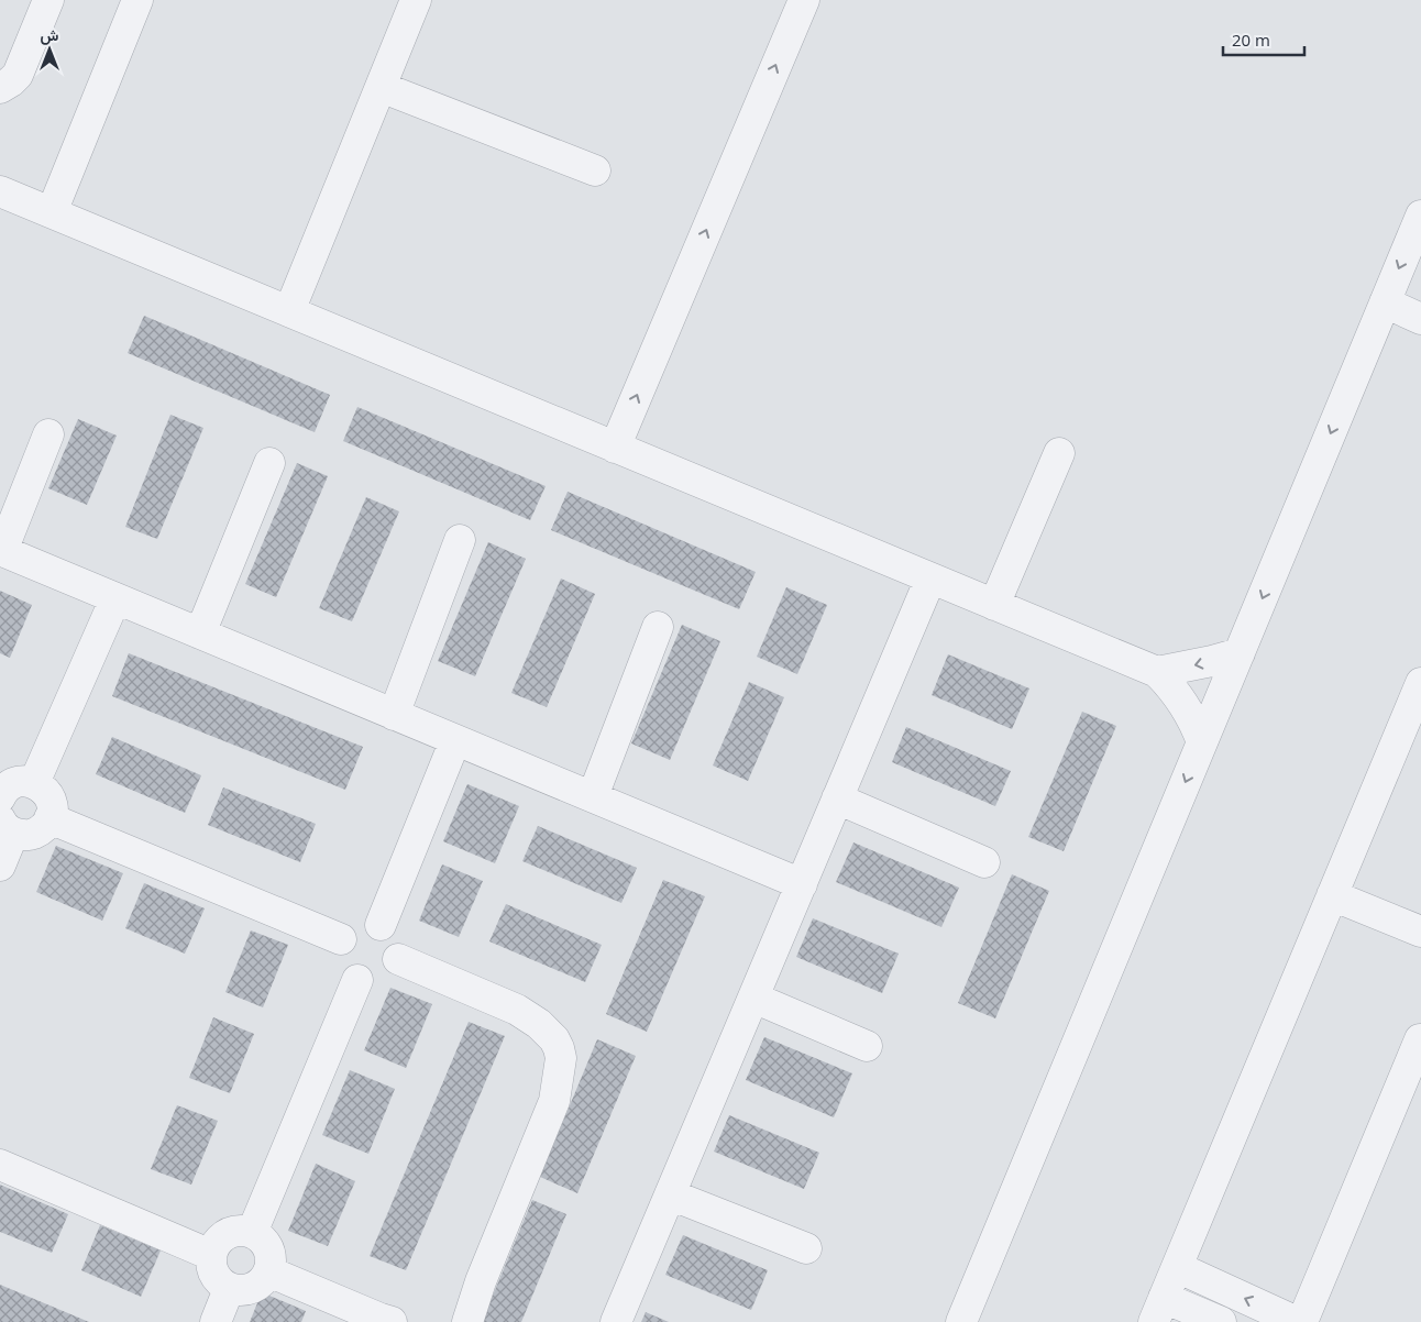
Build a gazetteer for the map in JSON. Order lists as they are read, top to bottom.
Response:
{
  "scale_bar": "20 m",
  "north": "top"
}
